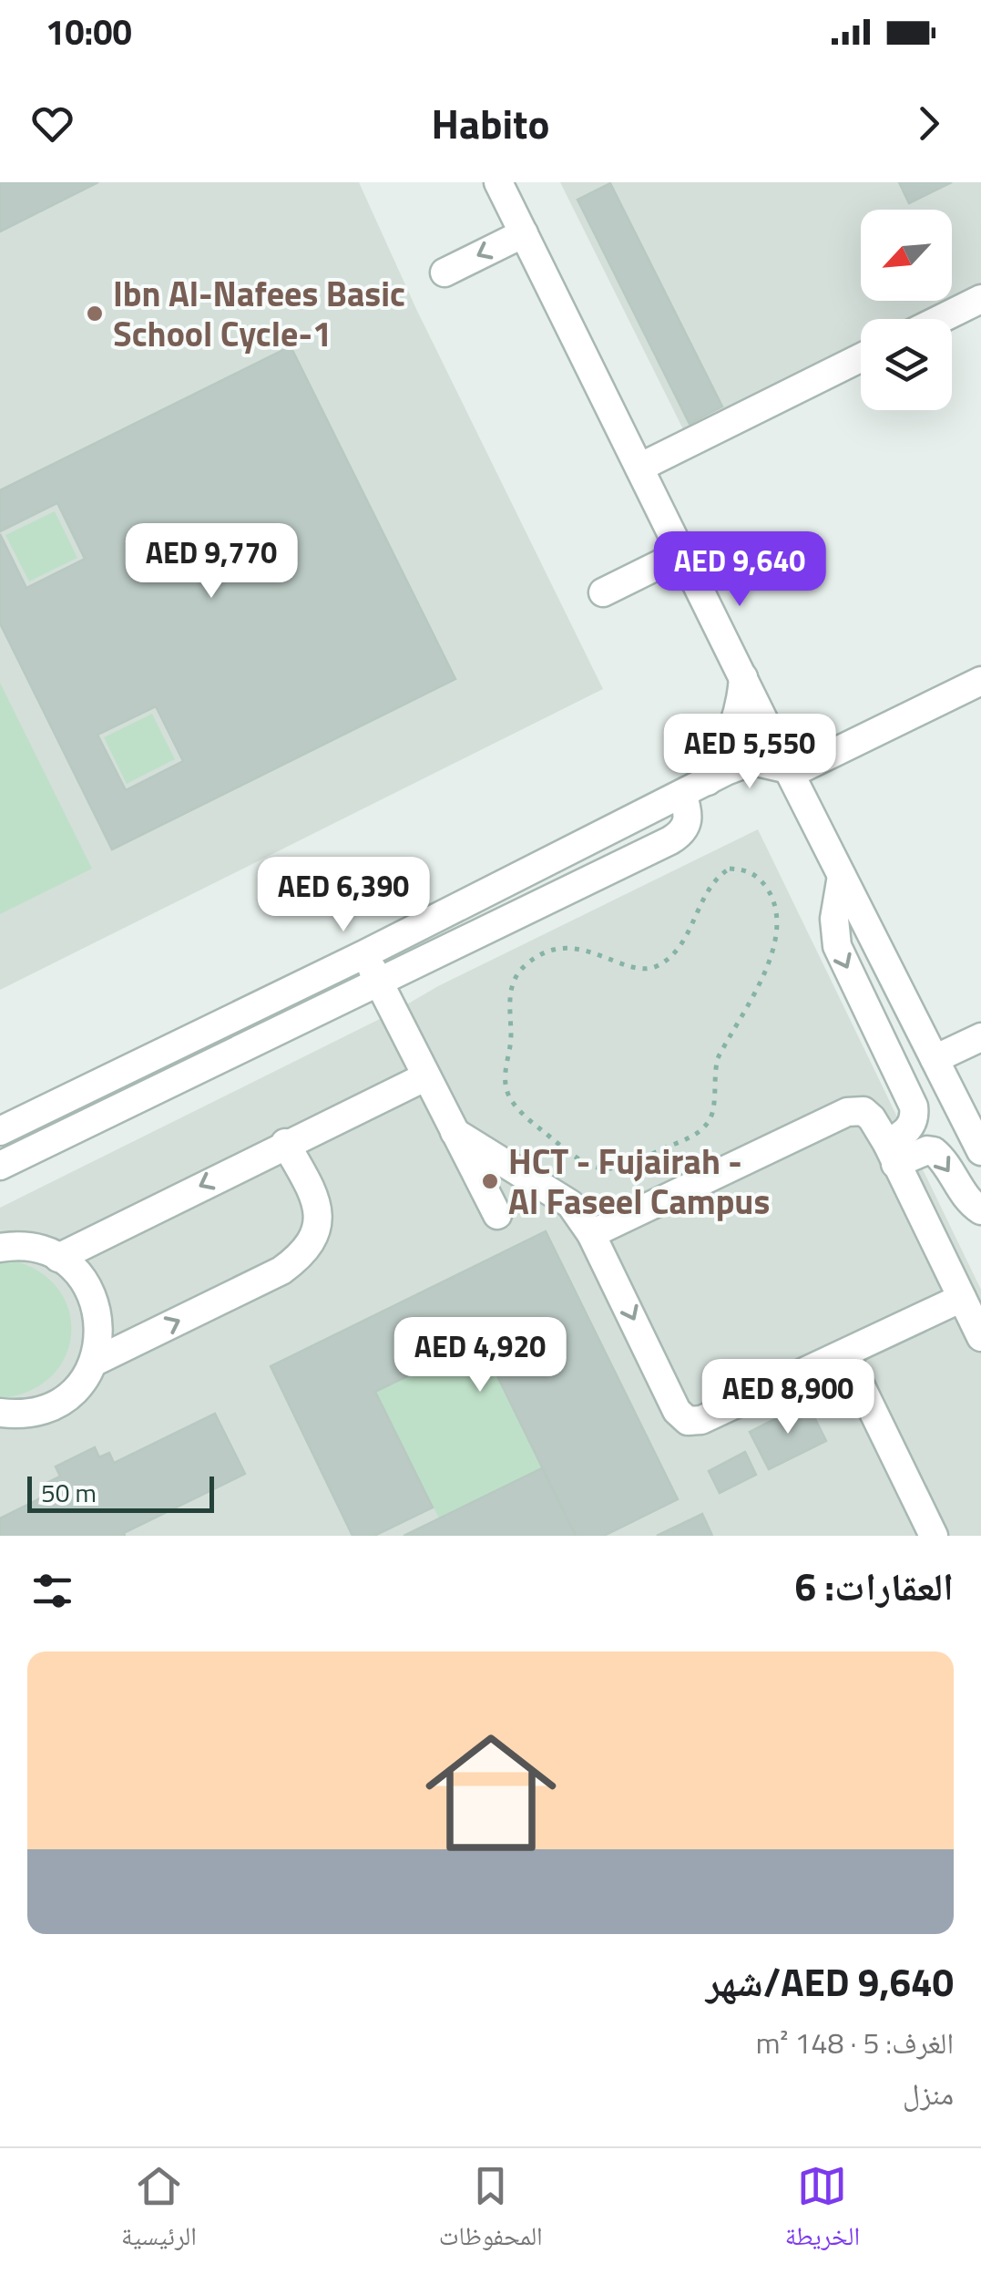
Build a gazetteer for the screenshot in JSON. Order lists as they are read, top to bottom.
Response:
{
  "places": ["Ibn Al-Nafees Basic School Cycle-1", "HCT - Fujairah - Al Faseel Campus"],
  "scale_bar": "50 m",
  "north": "bottom left",
  "page": {
    "status": "10:00",
    "header": "Habito",
    "price": [
      "AED 9,770",
      "AED 9,640",
      "AED 5,550",
      "AED 6,390",
      "AED 4,920",
      "AED 8,900"
    ],
    "scale": "50 m",
    "heading": "العقارات: 6",
    "list": [
      {
        "name": "AED 9,640/شهر",
        "note": "الغرف: 5 · 148 m² · منزل"
      }
    ],
    "tabs": ["الخريطة", "المحفوظات", "الرئيسية"]
  }
}
